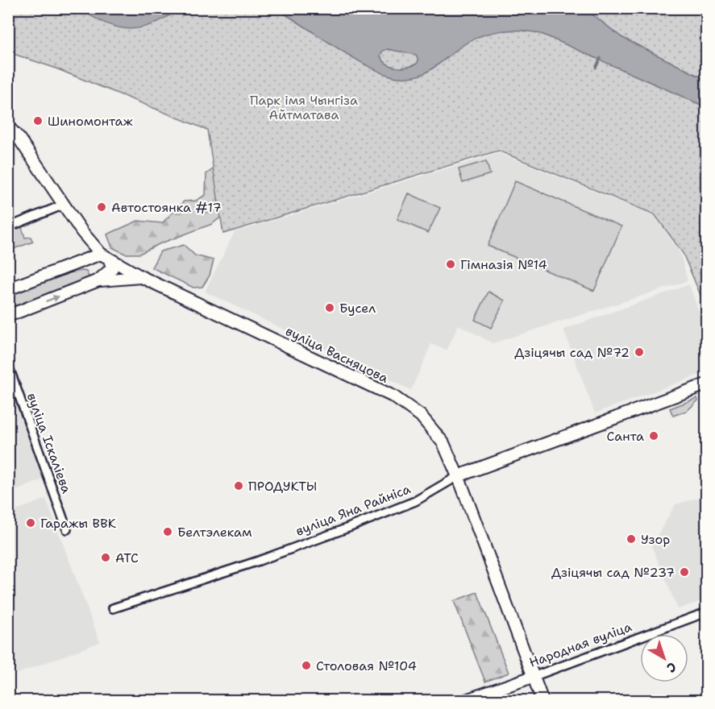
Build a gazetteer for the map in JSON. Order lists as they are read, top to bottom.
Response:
{
  "streets": {
    "street": [
      "вуліца Васняцова",
      "вуліца Іскаліева",
      "вуліца Яна Райніса",
      "Народная вуліца"
    ]
  },
  "crossings": [
    ["вуліца Васняцова", "вуліца Яна Райніса"],
    ["вуліца Васняцова", "Народная вуліца"]
  ],
  "parks": ["Парк імя Чынгіза Айтматава"],
  "places": [
    "Шиномонтаж",
    "Автостоянка #17",
    "Гімназія №14",
    "Бусел",
    "Дзіцячы сад №72",
    "Санта",
    "ПРОДУКТЫ",
    "Гаражы ВВК",
    "Белтэлекам",
    "Узор",
    "АТС",
    "Дзіцячы сад №237",
    "Столовая №104"
  ],
  "north": "bottom right"
}
